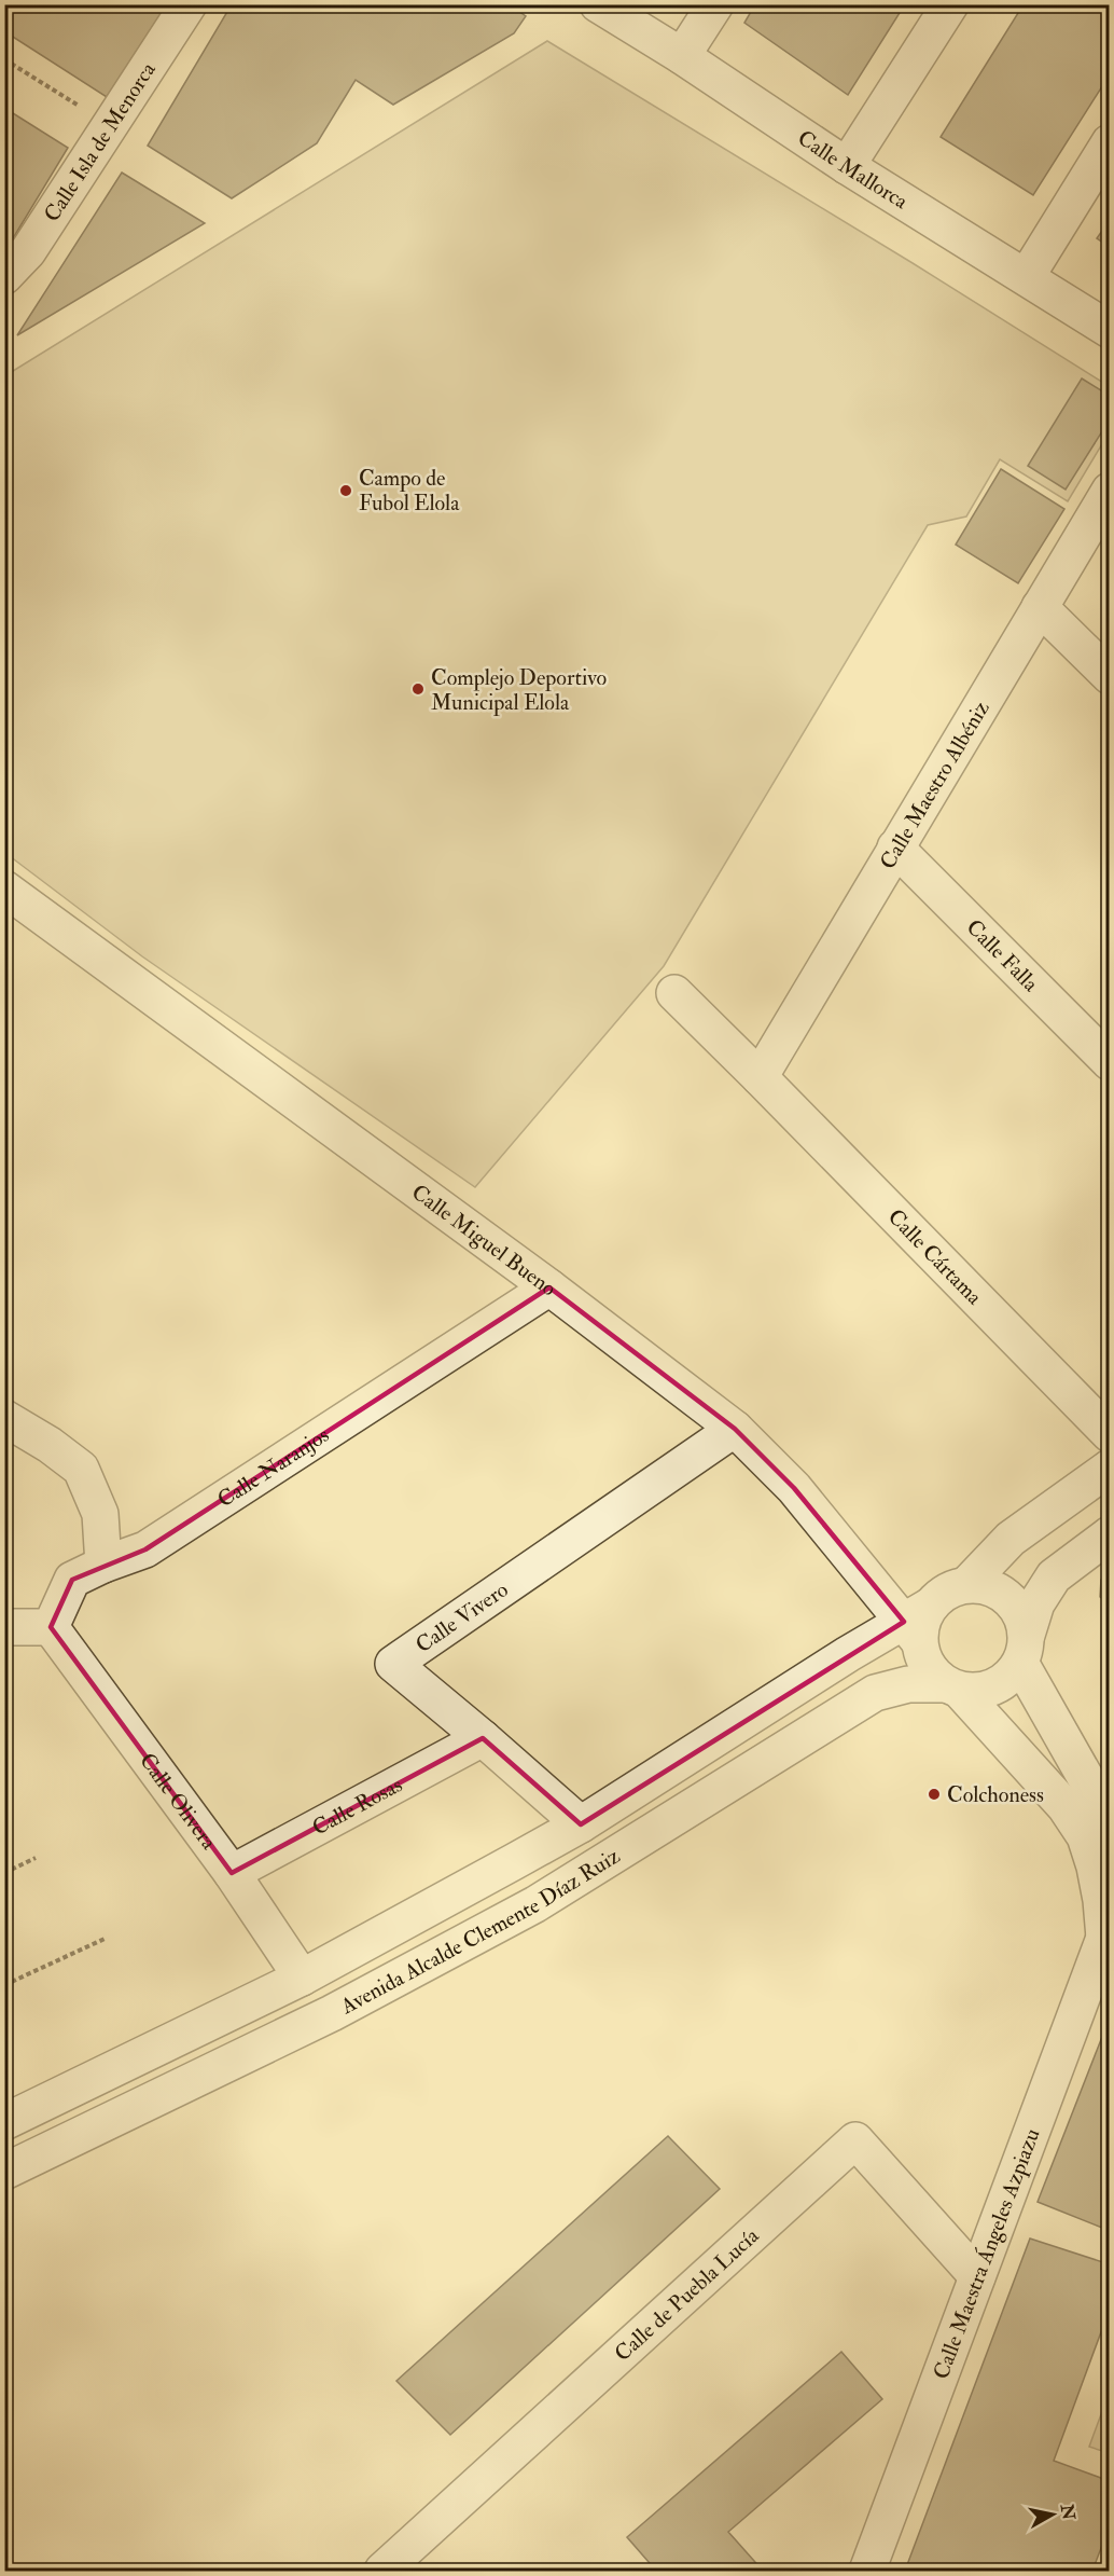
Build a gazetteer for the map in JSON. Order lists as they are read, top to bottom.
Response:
{
  "streets": {
    "street": [
      "Calle Isla de Menorca",
      "Calle Mallorca",
      "Calle Maestro Albéniz",
      "Calle Falla",
      "Calle Miguel Bueno",
      "Calle Cártama",
      "Calle Naranjos",
      "Calle Vivero",
      "Calle Olivera",
      "Calle Rosas",
      "Avenida Alcalde Clemente Díaz Ruiz",
      "Calle Maestra Ángeles Azpiazu",
      "Calle de Puebla Lucía"
    ]
  },
  "crossings": [
    ["Calle Maestro Albéniz", "Calle Falla"],
    ["Calle Maestro Albéniz", "Calle Cártama"],
    ["Calle Miguel Bueno", "Calle Naranjos"],
    ["Calle Miguel Bueno", "Calle Vivero"],
    ["Calle Miguel Bueno", "Avenida Alcalde Clemente Díaz Ruiz"],
    ["Calle Miguel Bueno", "Calle Maestra Ángeles Azpiazu"],
    ["Calle Naranjos", "Calle Olivera"],
    ["Calle Vivero", "Calle Rosas"],
    ["Calle Vivero", "Avenida Alcalde Clemente Díaz Ruiz"],
    ["Calle Olivera", "Calle Rosas"],
    ["Calle Olivera", "Avenida Alcalde Clemente Díaz Ruiz"],
    ["Avenida Alcalde Clemente Díaz Ruiz", "Calle Maestra Ángeles Azpiazu"],
    ["Calle Maestra Ángeles Azpiazu", "Calle de Puebla Lucía"]
  ],
  "places": ["Campo de Fubol Elola", "Complejo Deportivo Municipal Elola", "Colchoness"],
  "north": "right"
}
